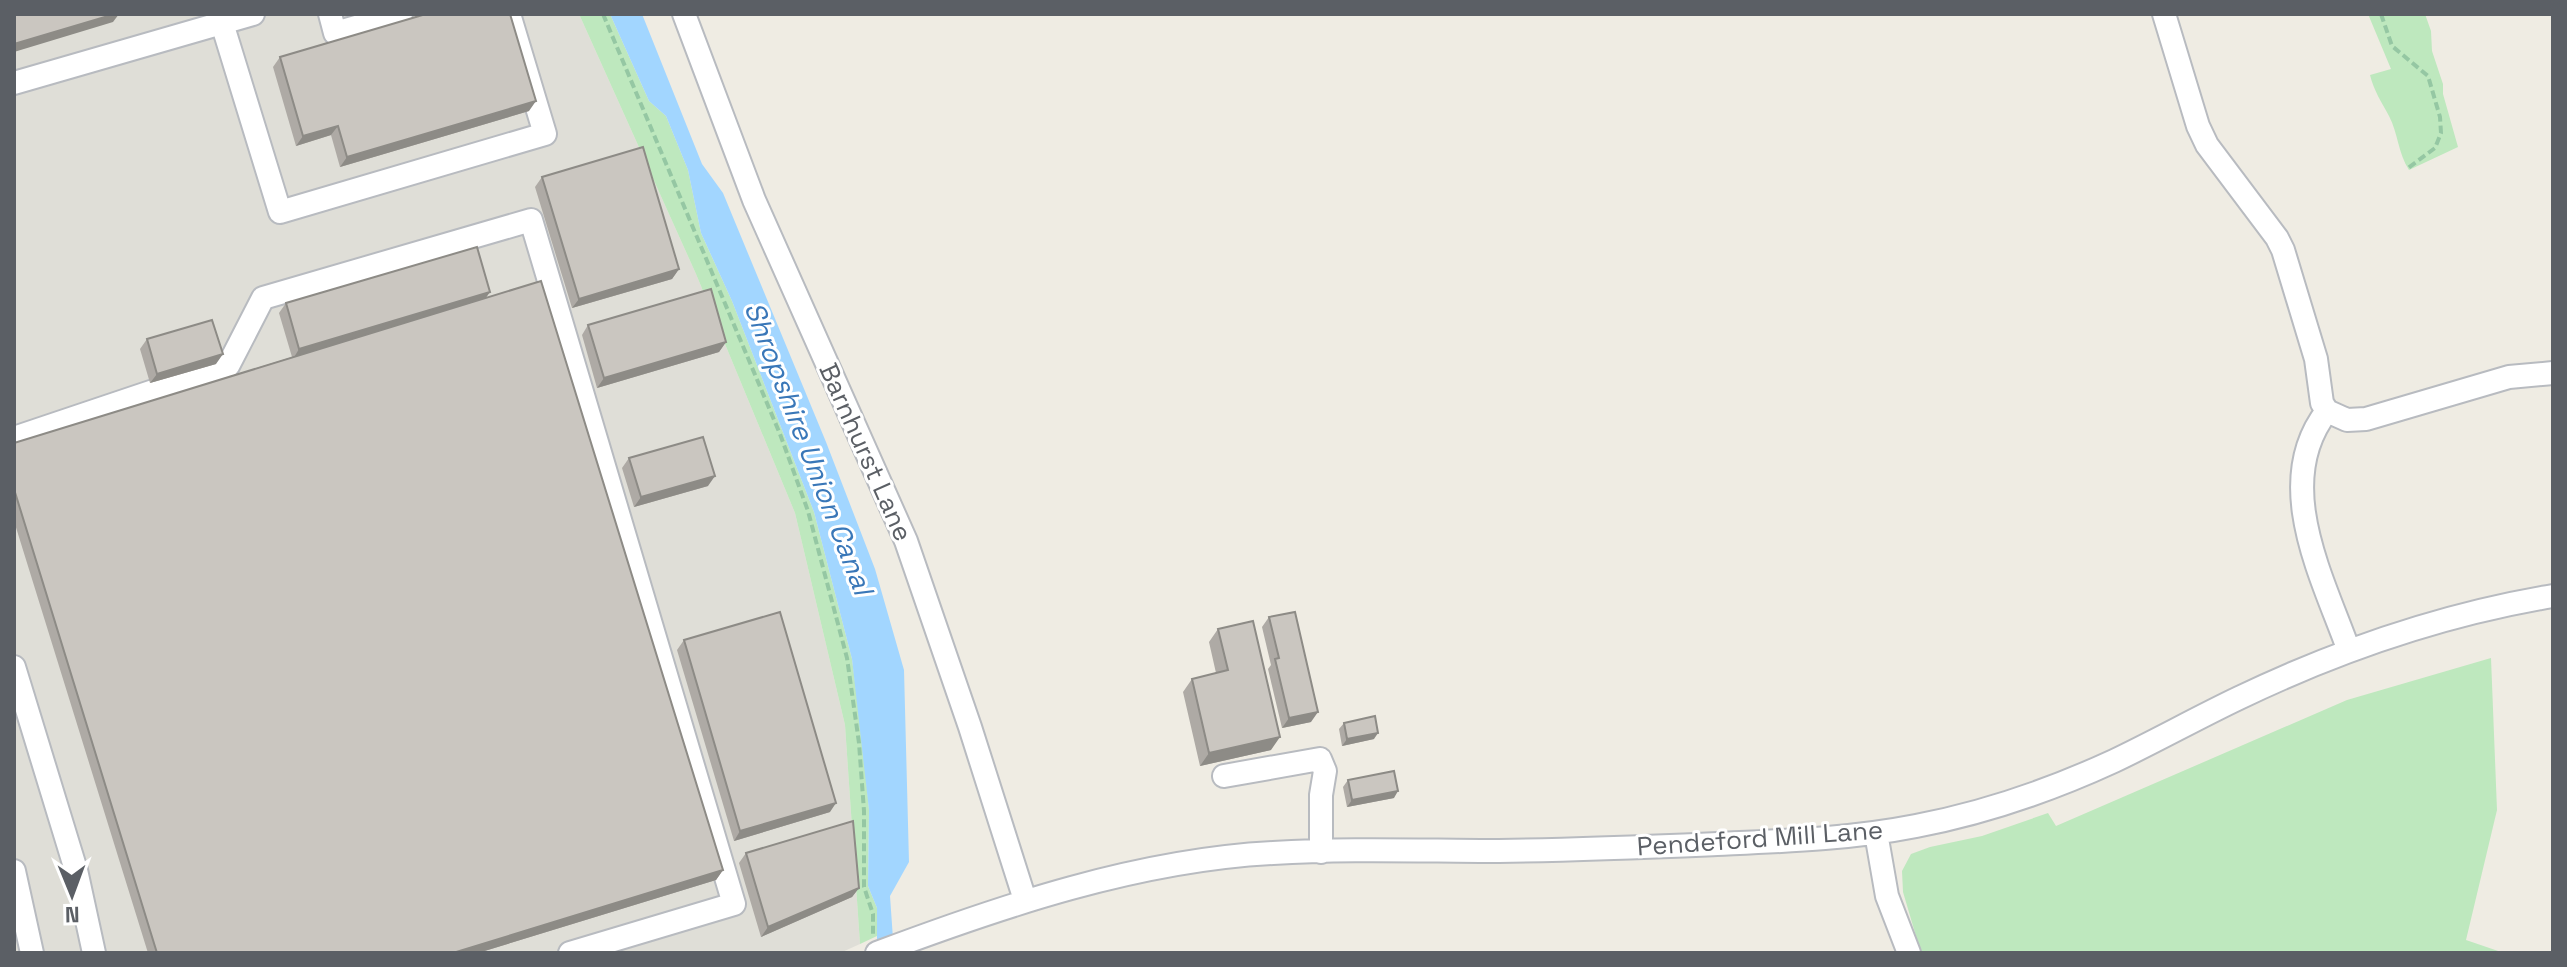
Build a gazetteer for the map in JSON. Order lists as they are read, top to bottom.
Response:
{
  "streets": {
    "street": ["Barnhurst Lane", "Pendeford Mill Lane"]
  },
  "crossings": [
    ["Barnhurst Lane", "Pendeford Mill Lane"]
  ],
  "water": ["Shropshire Union Canal"],
  "north": "bottom"
}
